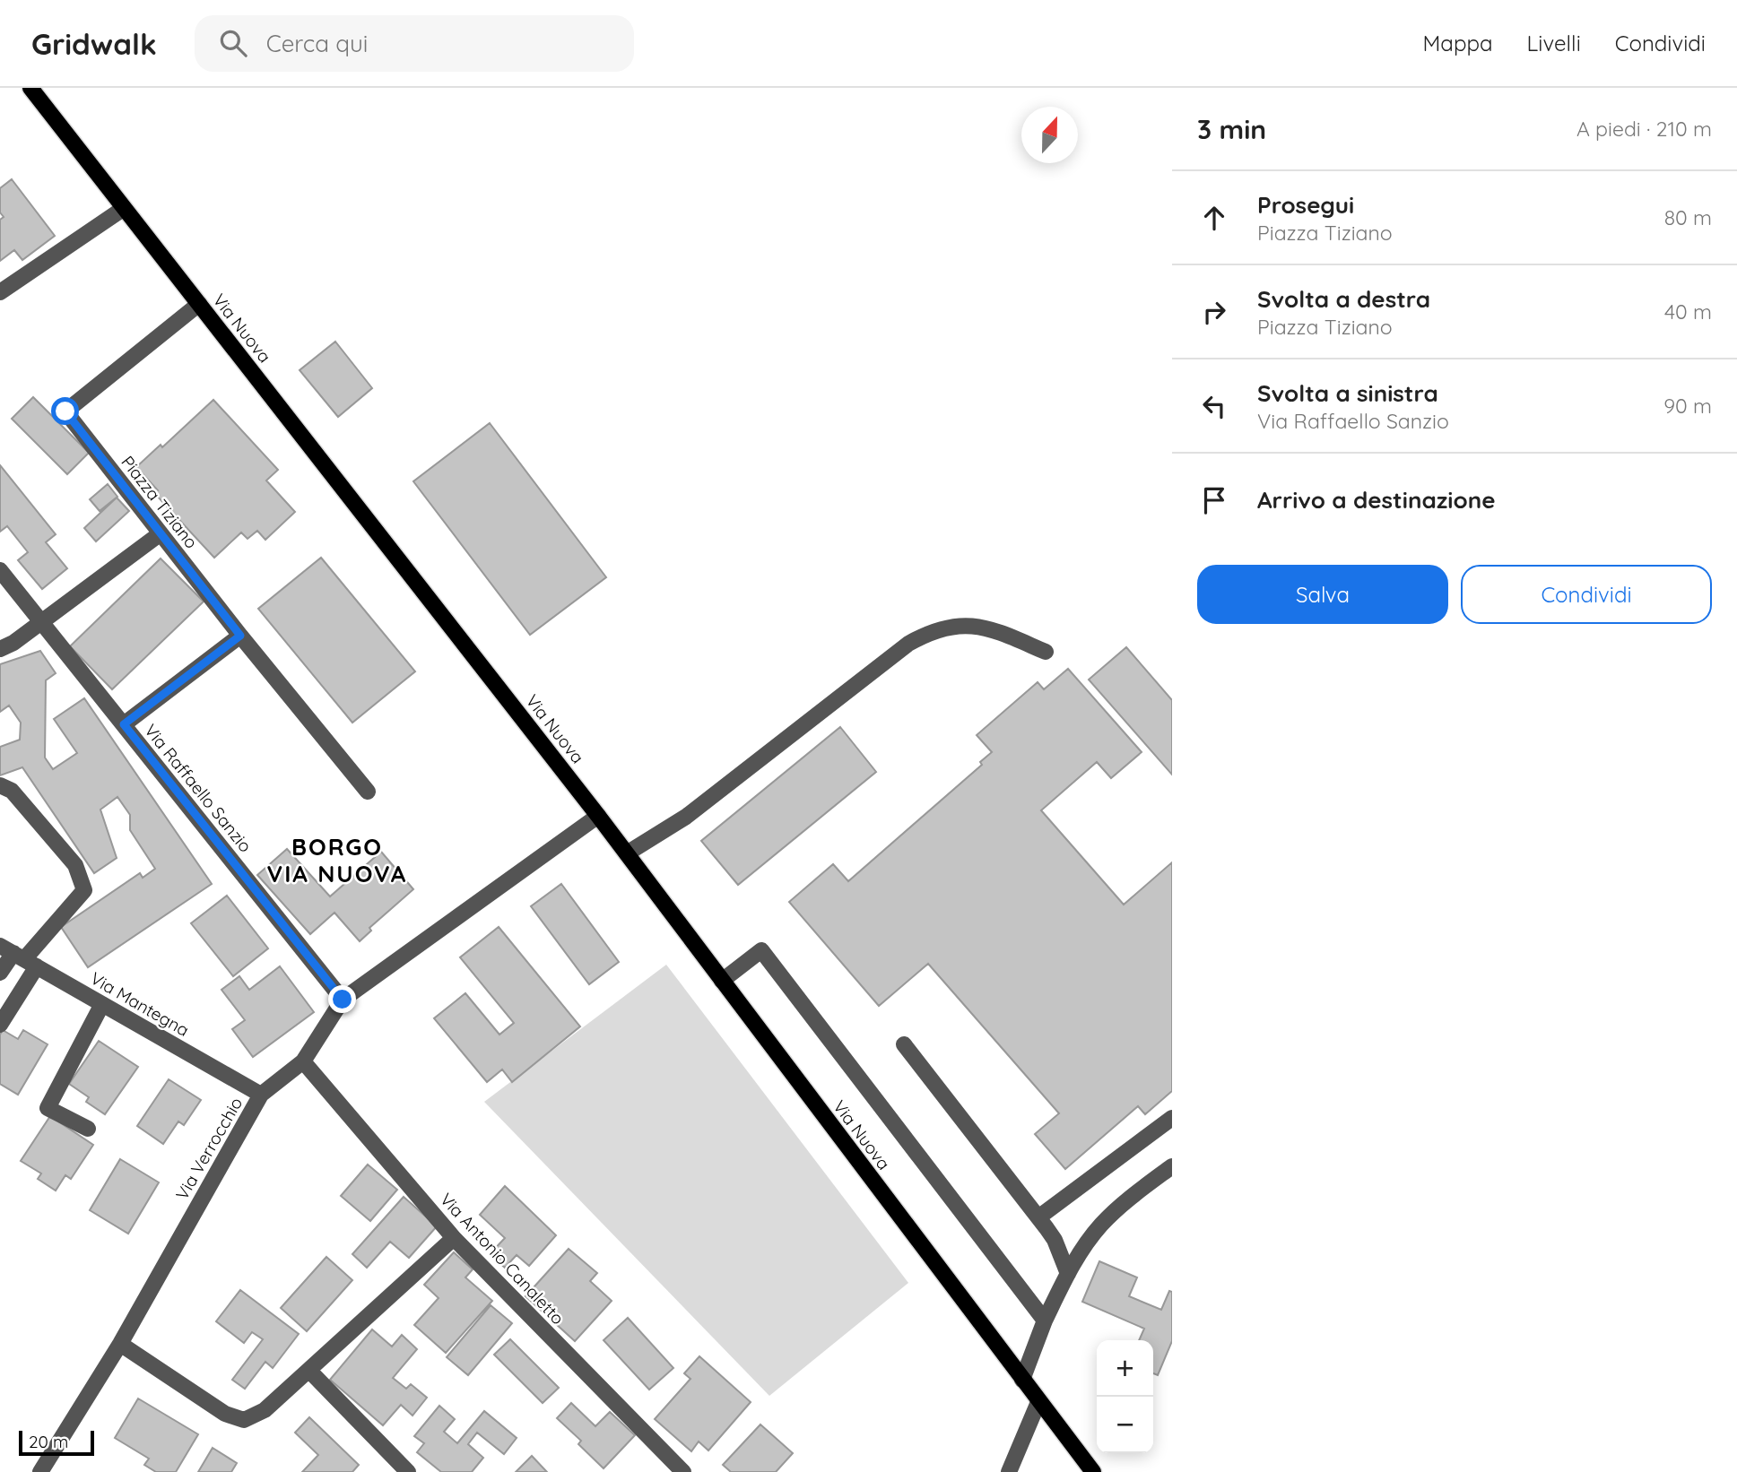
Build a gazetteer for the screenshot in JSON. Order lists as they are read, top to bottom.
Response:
{
  "streets": {
    "main road": ["Via Nuova"],
    "street": [
      "Piazza Tiziano",
      "Via Raffaello Sanzio",
      "Via Mantegna",
      "Via Verrocchio",
      "Via Antonio Canaletto"
    ]
  },
  "crossings": [
    ["Via Nuova", "Piazza Tiziano"],
    ["Via Nuova", "Via Verrocchio"],
    ["Via Raffaello Sanzio", "Via Verrocchio"],
    ["Via Mantegna", "Via Verrocchio"],
    ["Via Verrocchio", "Via Antonio Canaletto"]
  ],
  "districts": ["BORGO VIA NUOVA"],
  "scale_bar": "20 m",
  "north": "top",
  "page": {
    "header": "Gridwalk",
    "search": "Cerca qui",
    "nav": ["Mappa", "Livelli", "Condividi"],
    "heading": ["3 min", "A piedi · 210 m"],
    "list": [
      ["Prosegui", "Piazza Tiziano", "80 m"],
      ["Svolta a destra", "Piazza Tiziano", "40 m"],
      ["Svolta a sinistra", "Via Raffaello Sanzio", "90 m"],
      "Arrivo a destinazione"
    ],
    "buttons": ["Salva", "Condividi"],
    "map_buttons": ["+", "−"],
    "scale": "20 m"
  }
}
